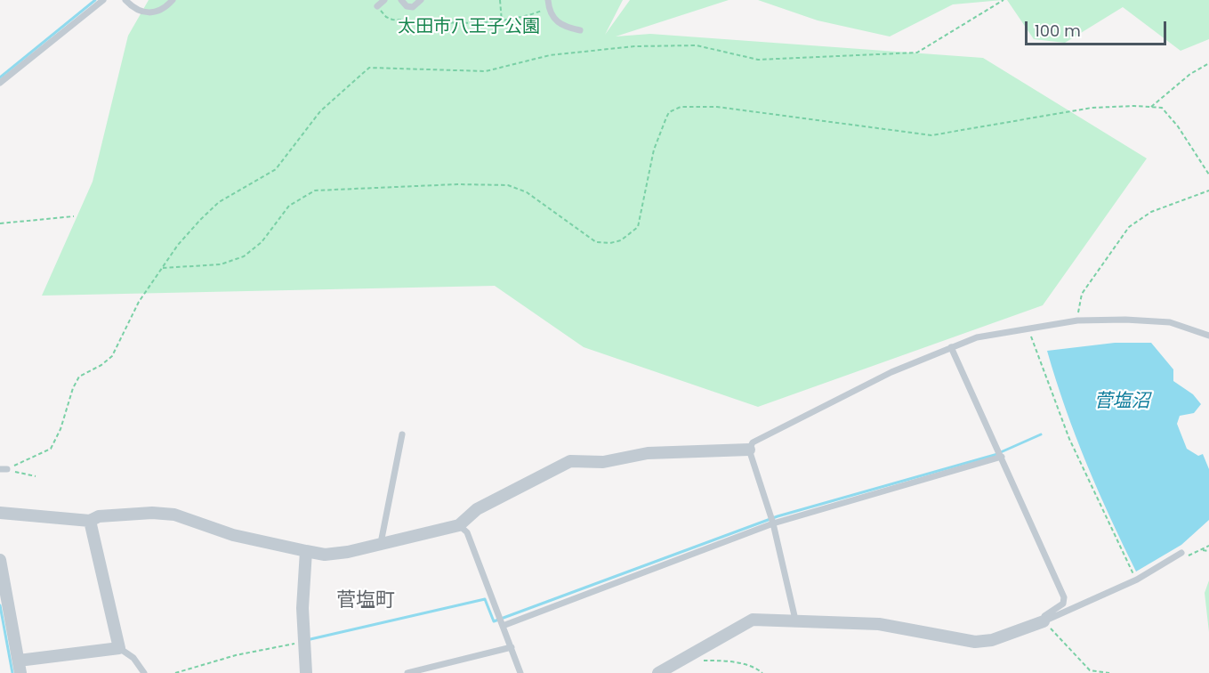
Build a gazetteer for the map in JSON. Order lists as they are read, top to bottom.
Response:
{
  "districts": ["菅塩町"],
  "water": ["菅塩沼"],
  "parks": ["太田市八王子公園"],
  "scale_bar": "100 m"
}
